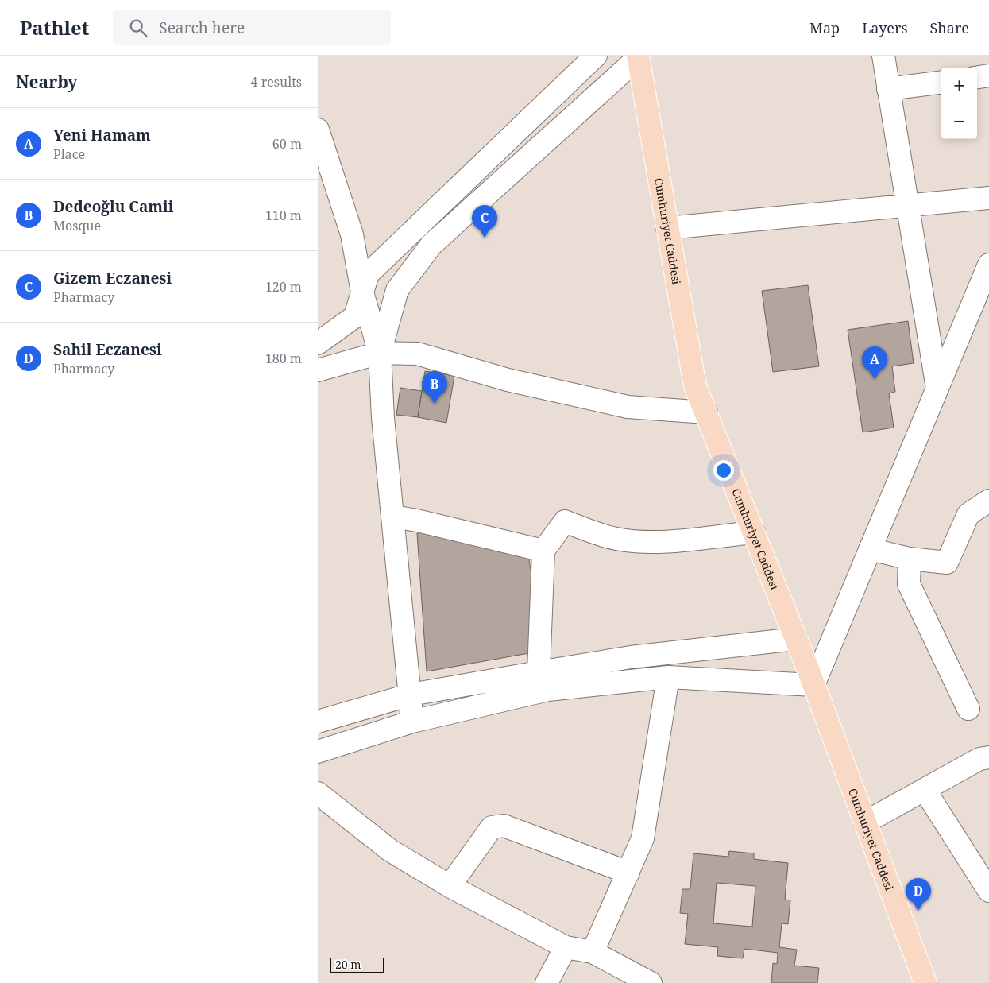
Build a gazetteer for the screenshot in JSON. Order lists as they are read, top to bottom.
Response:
{
  "streets": {
    "main road": ["Cumhuriyet Caddesi"]
  },
  "scale_bar": "20 m",
  "page": {
    "header": "Pathlet",
    "search": "Search here",
    "nav": ["Map", "Layers", "Share"],
    "heading": ["Nearby", "4 results"],
    "map_buttons": ["+", "−"],
    "list": [
      {
        "mark": "A",
        "name": "Yeni Hamam",
        "note": "Place",
        "value": "60 m"
      },
      {
        "mark": "B",
        "name": "Dedeoğlu Camii",
        "note": "Mosque",
        "value": "110 m"
      },
      {
        "mark": "C",
        "name": "Gizem Eczanesi",
        "note": "Pharmacy",
        "value": "120 m"
      },
      {
        "mark": "D",
        "name": "Sahil Eczanesi",
        "note": "Pharmacy",
        "value": "180 m"
      }
    ],
    "pins": [
      "C",
      "A",
      "B",
      "D"
    ],
    "scale": "20 m"
  }
}
